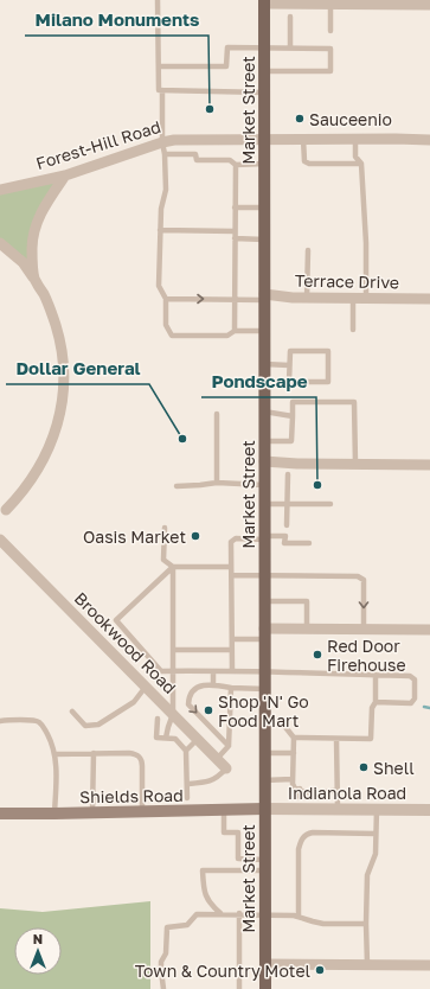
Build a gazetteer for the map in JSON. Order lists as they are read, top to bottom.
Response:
{
  "streets": {
    "main road": ["Market Street", "Shields Road"],
    "street": [
      "Forest-Hill Road",
      "Terrace Drive",
      "Brookwood Road",
      "Indianola Road"
    ]
  },
  "crossings": [
    ["Market Street", "Forest-Hill Road"],
    ["Market Street", "Terrace Drive"],
    ["Market Street", "Indianola Road"],
    ["Market Street", "Shields Road"],
    ["Indianola Road", "Shields Road"]
  ],
  "places": [
    "Milano Monuments",
    "Sauceenio",
    "Dollar General",
    "Pondscape",
    "Oasis Market",
    "Red Door Firehouse",
    "Shop 'N' Go Food Mart",
    "Shell",
    "Town & Country Motel"
  ],
  "north": "top"
}
